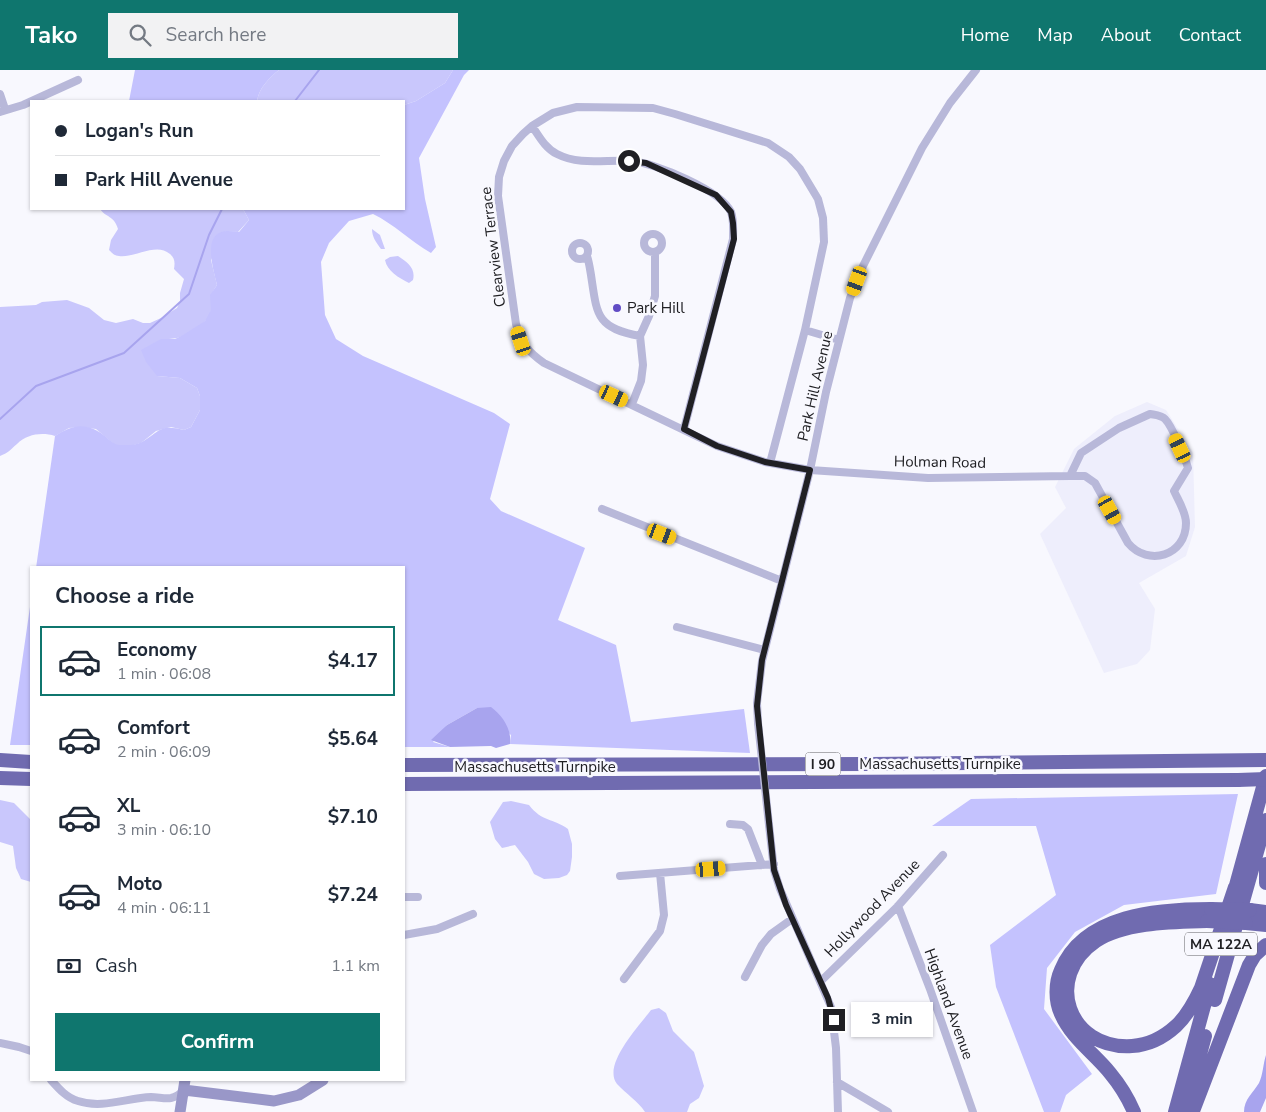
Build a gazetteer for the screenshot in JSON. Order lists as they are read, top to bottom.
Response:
{
  "streets": {
    "highway": ["I 90", "Massachusetts Turnpike", "MA 122A"],
    "street": [
      "Clearview Terrace",
      "Park Hill Avenue",
      "Holman Road",
      "Hollywood Avenue",
      "Highland Avenue"
    ]
  },
  "crossings": [
    ["Clearview Terrace", "Park Hill Avenue"],
    ["Clearview Terrace", "Holman Road"],
    ["Park Hill Avenue", "Holman Road"],
    ["Park Hill Avenue", "Hollywood Avenue"],
    ["Massachusetts Turnpike", "MA 122A"],
    ["Hollywood Avenue", "Highland Avenue"]
  ],
  "places": ["Park Hill"],
  "page": {
    "header": "Tako",
    "search": "Search here",
    "nav": [
      "Home",
      "Map",
      "About",
      "Contact"
    ],
    "banner": ["Logan's Run", "Park Hill Avenue"],
    "heading": "Choose a ride",
    "list": [
      {
        "name": "Economy",
        "note": "1 min · 06:08",
        "value": "$4.17"
      },
      {
        "name": "Comfort",
        "note": "2 min · 06:09",
        "value": "$5.64"
      },
      {
        "name": "XL",
        "note": "3 min · 06:10",
        "value": "$7.10"
      },
      {
        "name": "Moto",
        "note": "4 min · 06:11",
        "value": "$7.24"
      }
    ],
    "pay": ["Cash", "1.1 km"],
    "bubble": "3 min",
    "buttons": "Confirm"
  }
}
